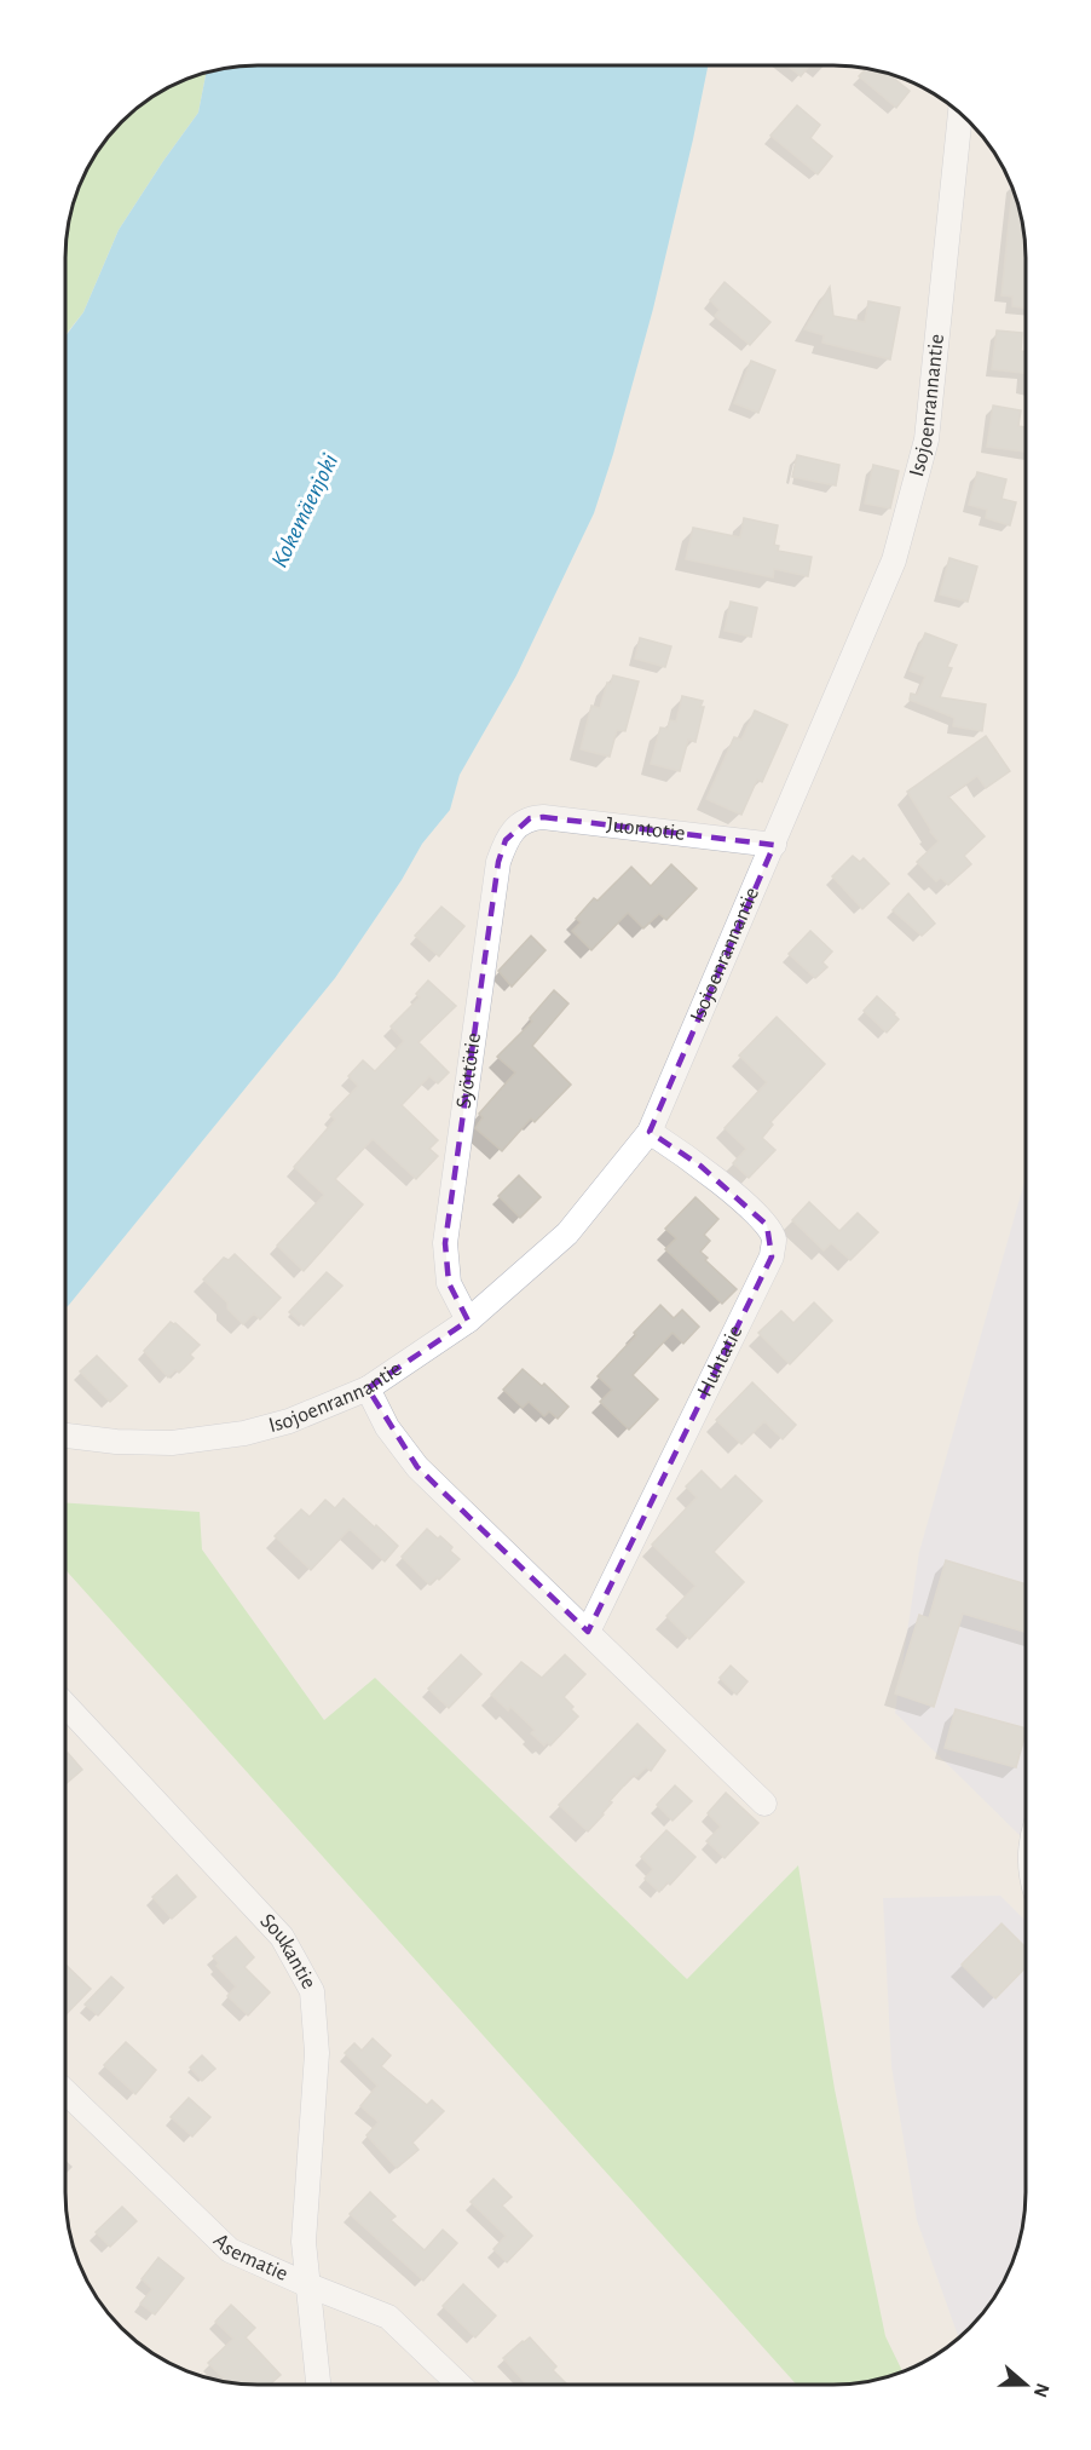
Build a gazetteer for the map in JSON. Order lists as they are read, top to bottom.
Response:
{
  "streets": {
    "street": [
      "Isojoenrannantie",
      "Juontotie",
      "Syöttötie",
      "Huhtatie",
      "Soukantie",
      "Asematie"
    ]
  },
  "crossings": [
    ["Isojoenrannantie", "Juontotie"],
    ["Isojoenrannantie", "Syöttötie"],
    ["Isojoenrannantie", "Huhtatie"],
    ["Juontotie", "Syöttötie"],
    ["Soukantie", "Asematie"]
  ],
  "water": ["Kokemäenjoki"],
  "north": "right"
}
